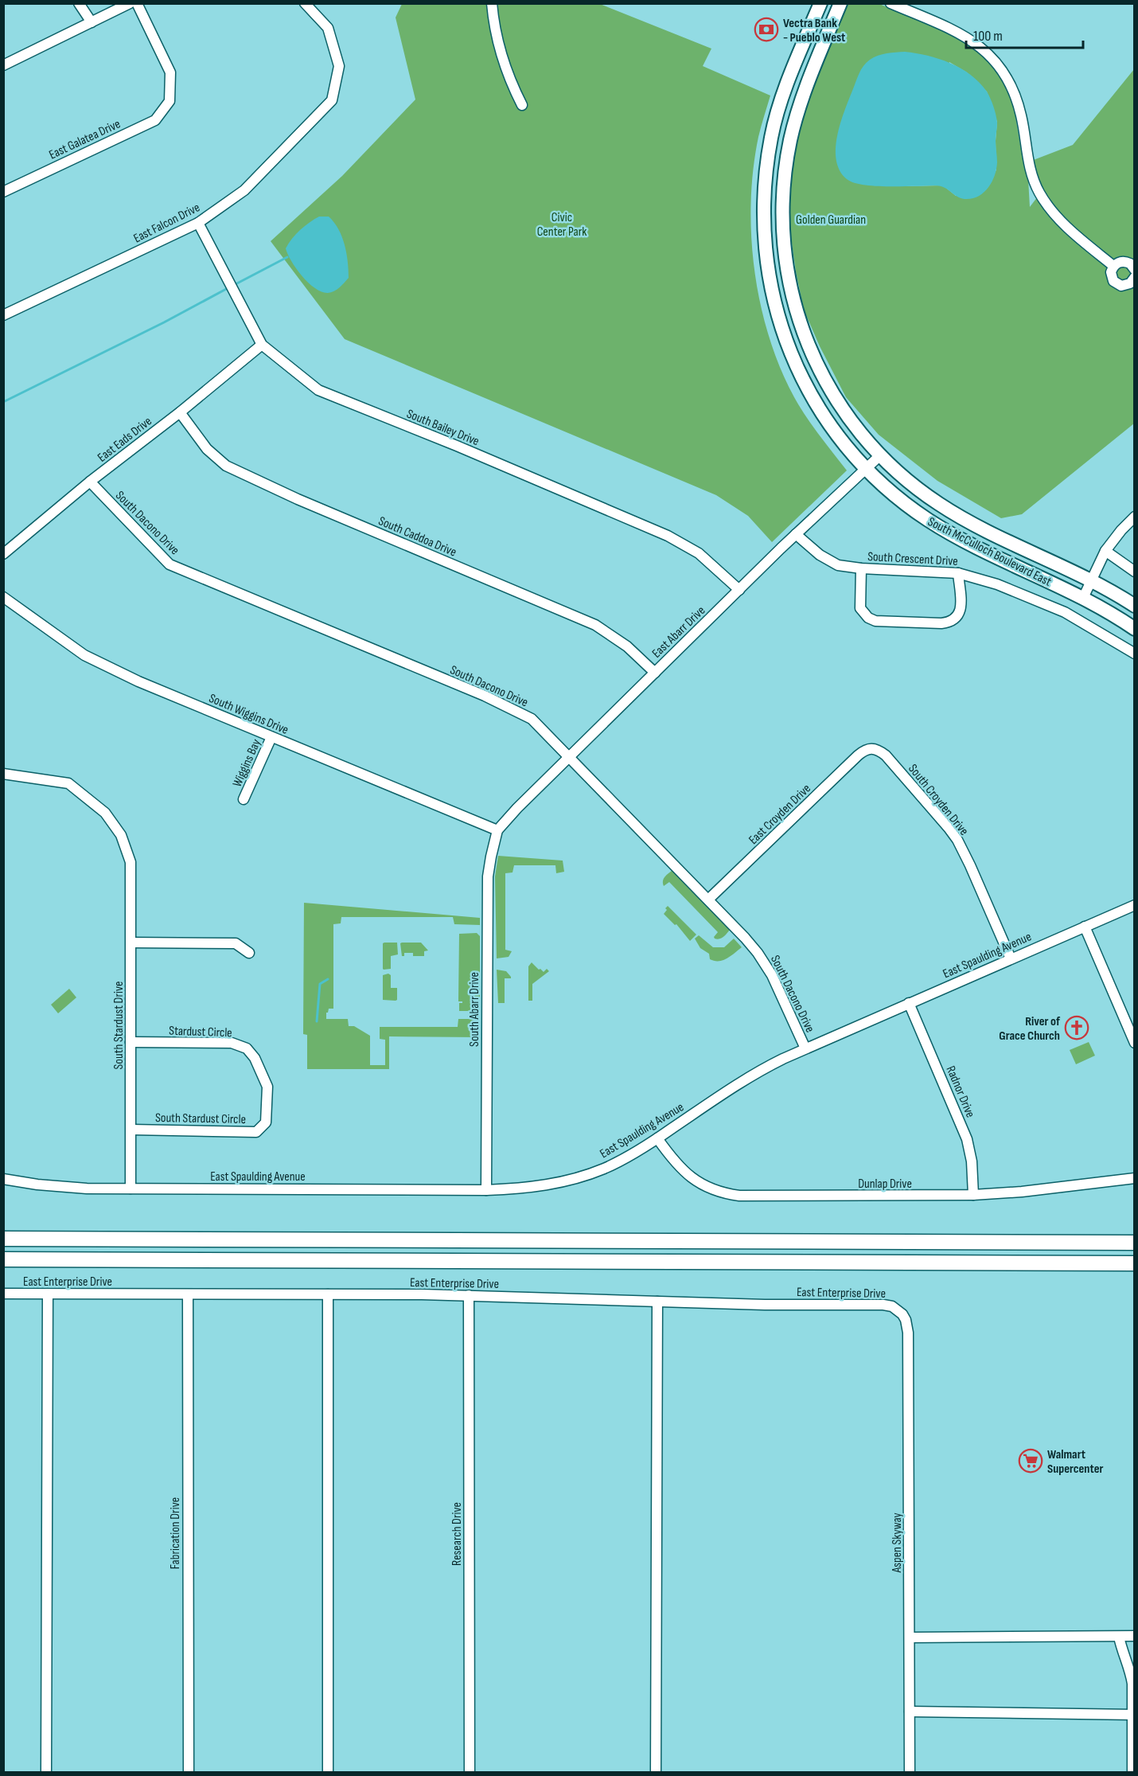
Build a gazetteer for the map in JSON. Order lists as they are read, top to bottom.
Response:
{
  "streets": {
    "main road": ["South McCulloch Boulevard East"],
    "street": [
      "East Galatea Drive",
      "East Falcon Drive",
      "South Bailey Drive",
      "East Eads Drive",
      "South Dacono Drive",
      "South Caddoa Drive",
      "South Crescent Drive",
      "East Abarr Drive",
      "South Wiggins Drive",
      "Wiggins Bay",
      "South Croyden Drive",
      "East Croyden Drive",
      "East Spaulding Avenue",
      "South Abarr Drive",
      "South Stardust Drive",
      "Stardust Circle",
      "Radnor Drive",
      "South Stardust Circle",
      "Dunlap Drive",
      "East Enterprise Drive",
      "Fabrication Drive",
      "Research Drive",
      "Aspen Skyway"
    ]
  },
  "crossings": [
    ["East Falcon Drive", "South Bailey Drive"],
    ["South Bailey Drive", "East Eads Drive"],
    ["South Bailey Drive", "East Abarr Drive"],
    ["East Eads Drive", "South Dacono Drive"],
    ["East Eads Drive", "South Caddoa Drive"],
    ["South Dacono Drive", "East Abarr Drive"],
    ["South Dacono Drive", "East Croyden Drive"],
    ["South Dacono Drive", "East Spaulding Avenue"],
    ["South Caddoa Drive", "East Abarr Drive"],
    ["South McCulloch Boulevard East", "East Abarr Drive"],
    ["South Crescent Drive", "East Abarr Drive"],
    ["East Abarr Drive", "South Wiggins Drive"],
    ["East Abarr Drive", "South Abarr Drive"],
    ["South Wiggins Drive", "Wiggins Bay"],
    ["South Wiggins Drive", "South Abarr Drive"],
    ["South Croyden Drive", "East Croyden Drive"],
    ["South Croyden Drive", "East Spaulding Avenue"],
    ["East Spaulding Avenue", "South Abarr Drive"],
    ["East Spaulding Avenue", "South Stardust Drive"],
    ["East Spaulding Avenue", "Radnor Drive"],
    ["East Spaulding Avenue", "Dunlap Drive"],
    ["South Stardust Drive", "Stardust Circle"],
    ["South Stardust Drive", "South Stardust Circle"],
    ["Stardust Circle", "South Stardust Circle"],
    ["Radnor Drive", "Dunlap Drive"],
    ["East Enterprise Drive", "Fabrication Drive"],
    ["East Enterprise Drive", "Research Drive"],
    ["East Enterprise Drive", "Aspen Skyway"]
  ],
  "parks": ["Civic Center Park", "Golden Guardian"],
  "places": {
    "bank": ["Vectra Bank - Pueblo West"],
    "church": ["River of Grace Church"],
    "supermarket": ["Walmart Supercenter"]
  },
  "scale_bar": "100 m"
}
